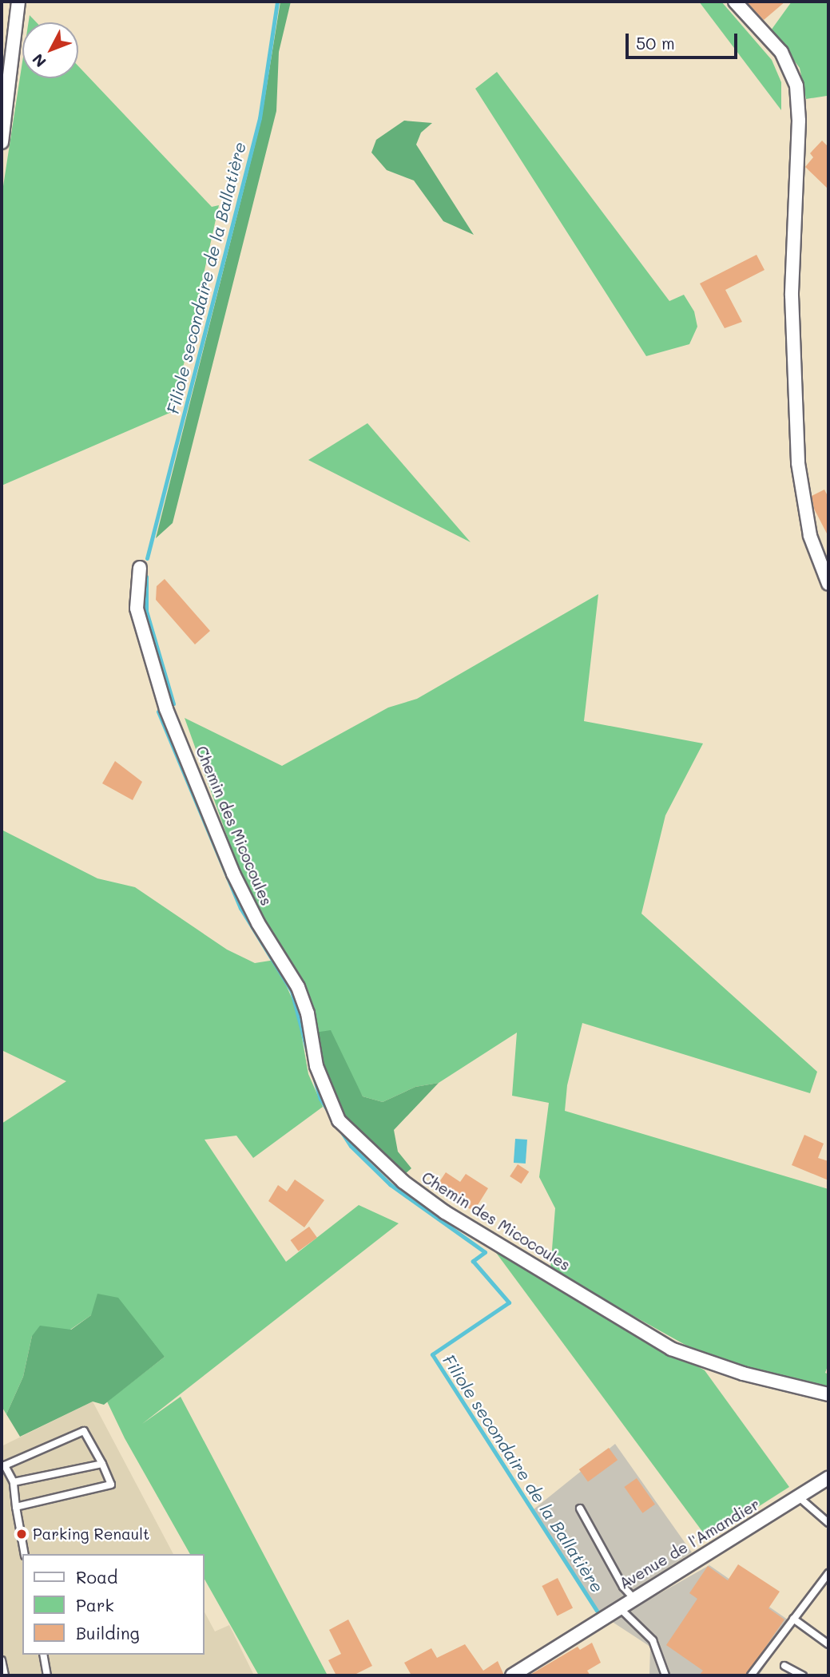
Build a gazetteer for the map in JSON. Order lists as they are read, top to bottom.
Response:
{
  "streets": {
    "street": ["Chemin des Micocoules", "Avenue de l'Amandier"]
  },
  "water": ["Filiole secondaire de la Ballatière"],
  "places": ["Parking Renault"],
  "legend": ["Road", "Park", "Building"],
  "scale_bar": "50 m",
  "north": "bottom left"
}
